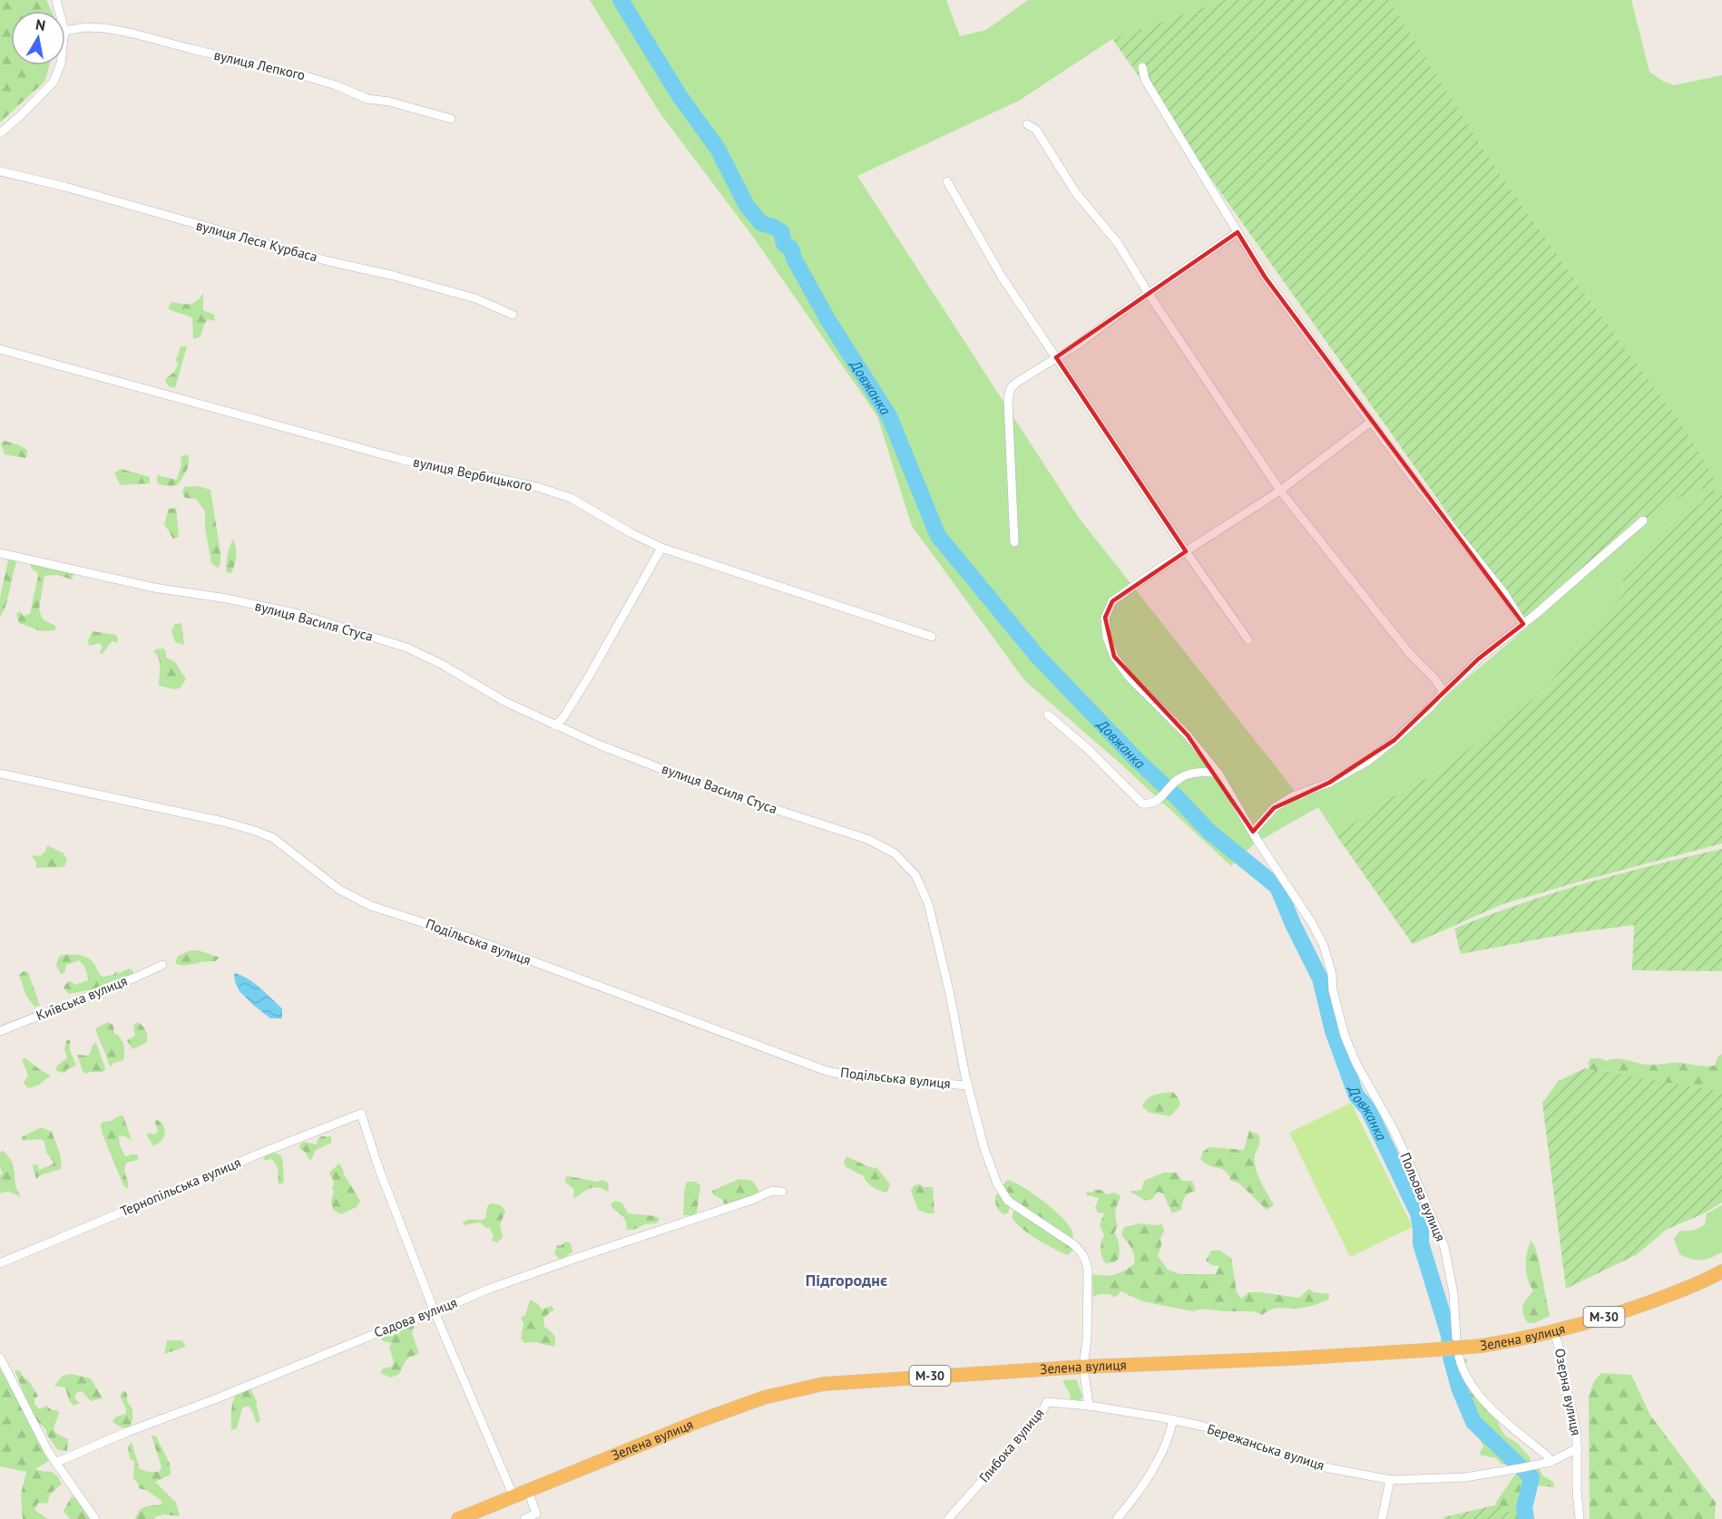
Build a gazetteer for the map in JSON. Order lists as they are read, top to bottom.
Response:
{
  "streets": {
    "highway": ["М-30", "Зелена вулиця"],
    "street": [
      "вулиця Лепкого",
      "вулиця Леся Курбаса",
      "вулиця Вербицького",
      "вулиця Василя Стуса",
      "Подільська вулиця",
      "Київська вулиця",
      "Тернопільська вулиця",
      "Польова вулиця",
      "Садова вулиця",
      "Озерна вулиця",
      "Глибока вулиця",
      "Бережанська вулиця"
    ]
  },
  "crossings": [
    ["вулиця Василя Стуса", "Подільська вулиця"],
    ["вулиця Василя Стуса", "Зелена вулиця"],
    ["Тернопільська вулиця", "Садова вулиця"],
    ["Зелена вулиця", "Озерна вулиця"],
    ["Озерна вулиця", "Бережанська вулиця"],
    ["Глибока вулиця", "Бережанська вулиця"]
  ],
  "districts": ["Підгороднє"],
  "water": ["Довжанка"],
  "north": "top"
}
